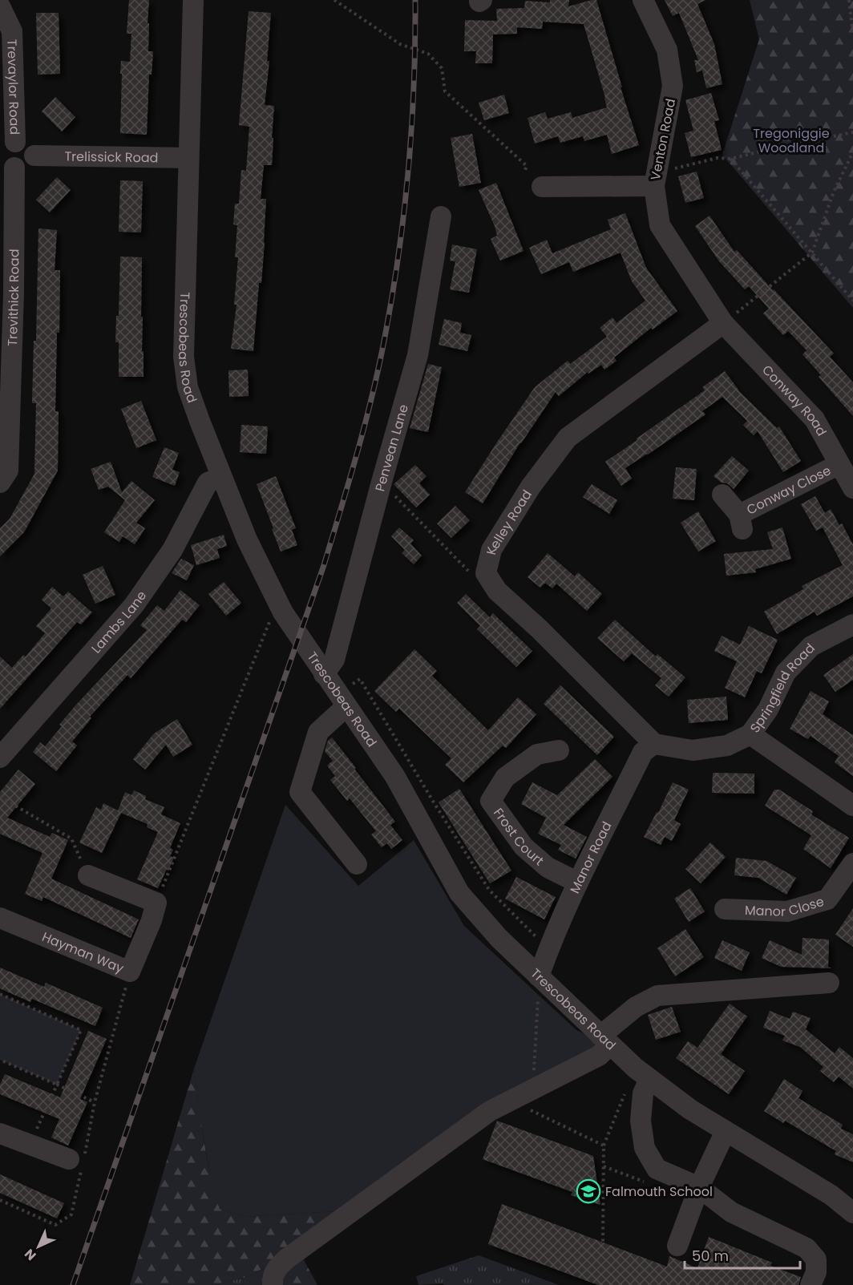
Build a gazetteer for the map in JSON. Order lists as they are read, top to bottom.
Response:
{
  "streets": {
    "street": [
      "Trevaylor Road",
      "Venton Road",
      "Trelissick Road",
      "Trevithick Road",
      "Trescobeas Road",
      "Conway Road",
      "Penvean Lane",
      "Conway Close",
      "Kelley Road",
      "Lambs Lane",
      "Springfield Road",
      "Frost Court",
      "Manor Road",
      "Manor Close",
      "Hayman Way"
    ]
  },
  "crossings": [
    ["Venton Road", "Conway Road"],
    ["Venton Road", "Kelley Road"],
    ["Trelissick Road", "Trescobeas Road"],
    ["Trescobeas Road", "Penvean Lane"],
    ["Trescobeas Road", "Lambs Lane"],
    ["Trescobeas Road", "Manor Road"],
    ["Conway Road", "Conway Close"],
    ["Conway Road", "Kelley Road"],
    ["Kelley Road", "Springfield Road"],
    ["Kelley Road", "Manor Road"],
    ["Springfield Road", "Manor Road"],
    ["Frost Court", "Manor Road"]
  ],
  "parks": ["Tregoniggie Woodland"],
  "places": {
    "school or university": ["Falmouth School"]
  },
  "scale_bar": "50 m",
  "north": "bottom left"
}
